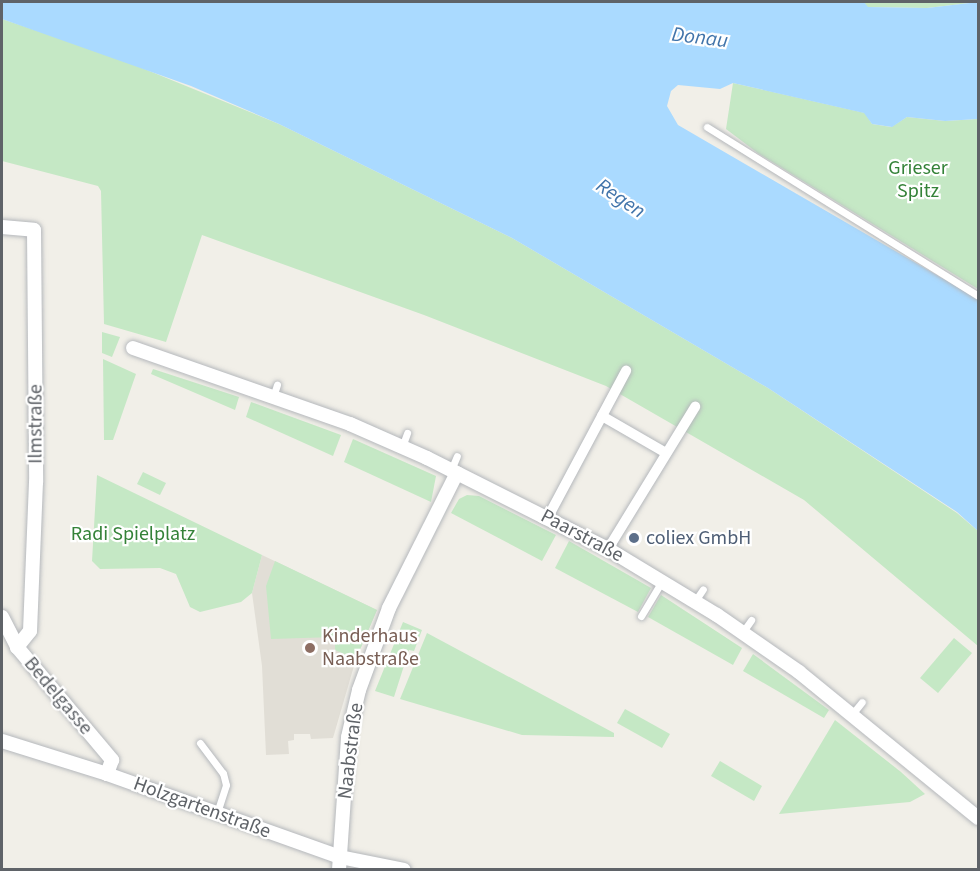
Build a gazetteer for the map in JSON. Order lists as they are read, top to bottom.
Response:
{
  "streets": {
    "street": [
      "Ilmstraße",
      "Paarstraße",
      "Bedelgasse",
      "Naabstraße",
      "Holzgartenstraße"
    ]
  },
  "crossings": [
    ["Ilmstraße", "Bedelgasse"],
    ["Paarstraße", "Naabstraße"],
    ["Bedelgasse", "Holzgartenstraße"],
    ["Naabstraße", "Holzgartenstraße"]
  ],
  "water": ["Donau", "Regen"],
  "parks": ["Grieser Spitz", "Radi Spielplatz"],
  "places": ["coliex GmbH", "Kinderhaus Naabstraße"]
}
